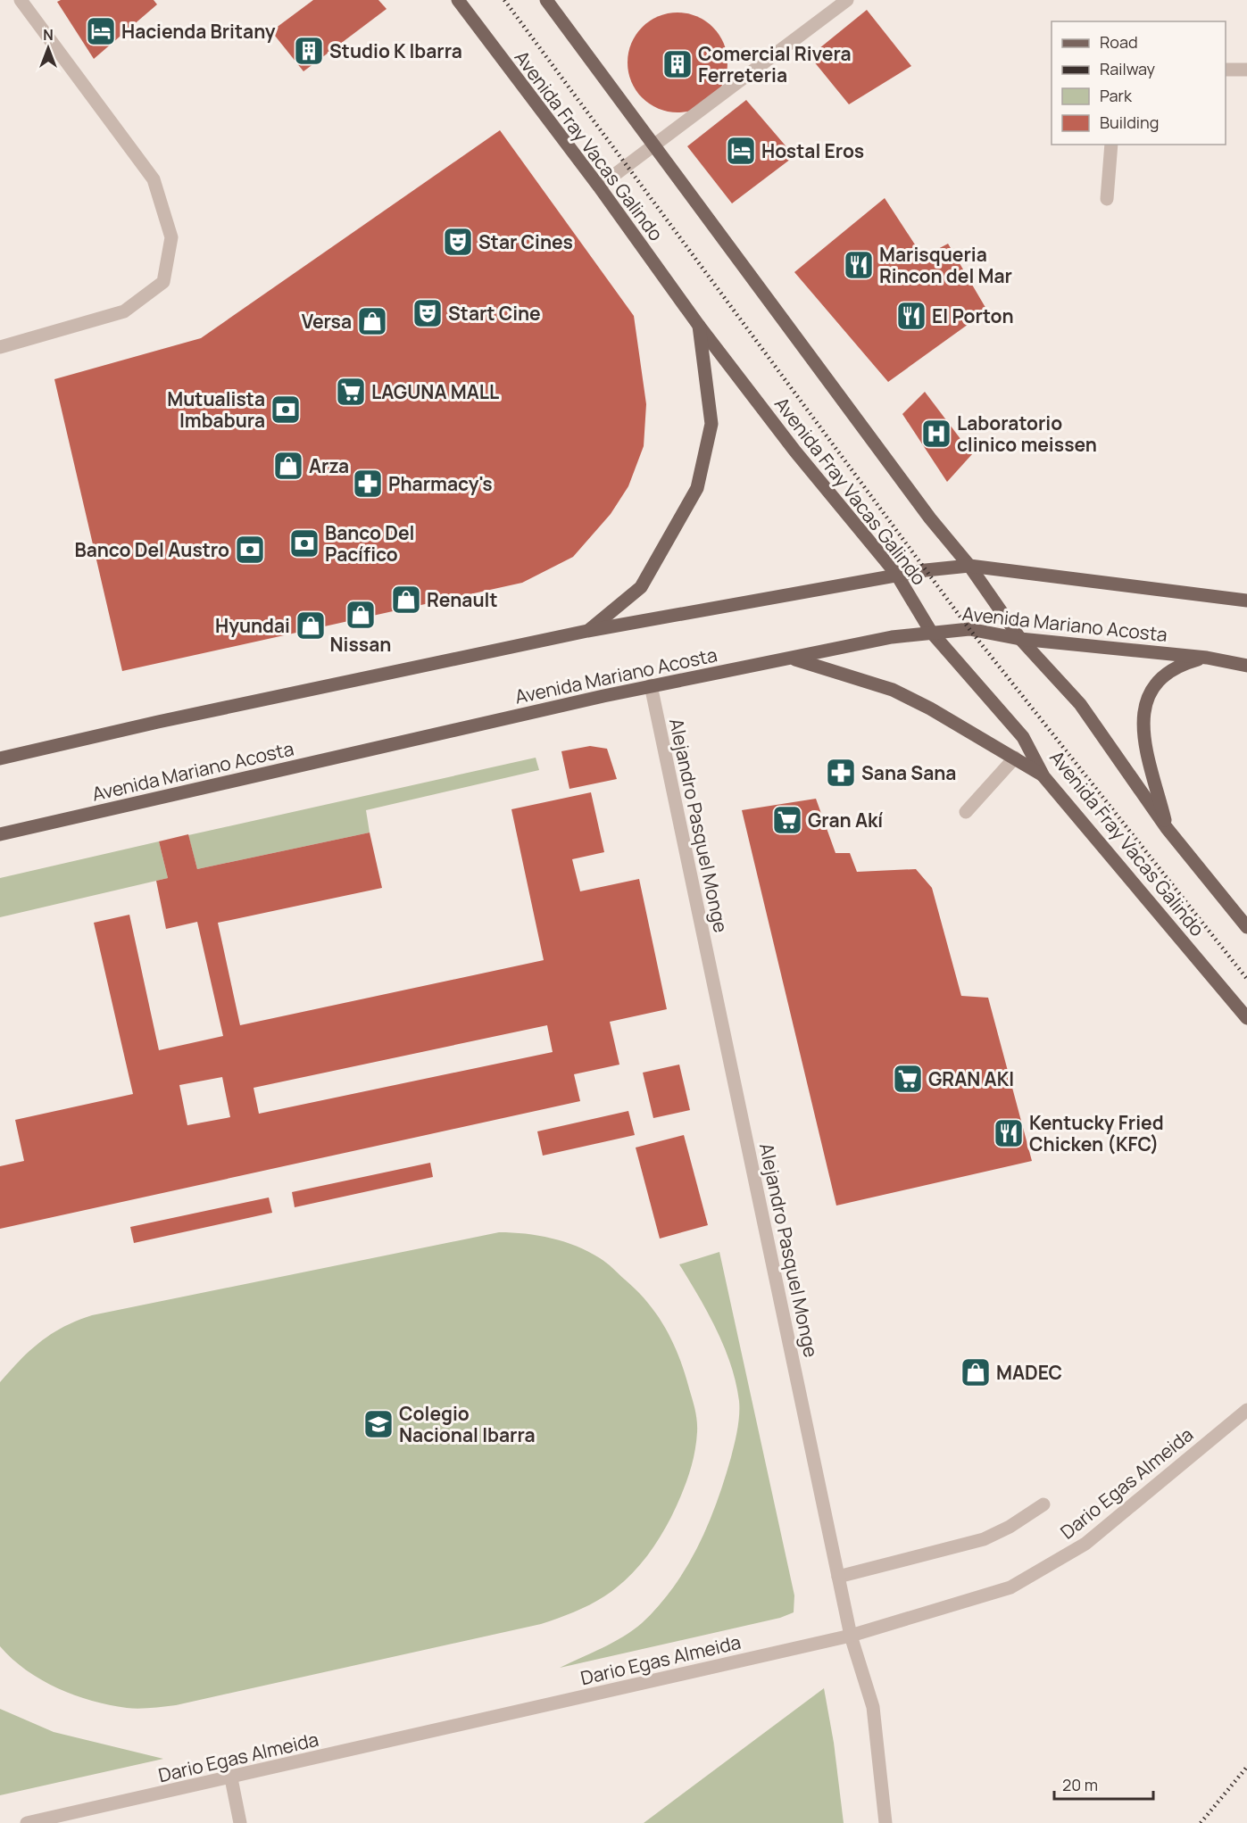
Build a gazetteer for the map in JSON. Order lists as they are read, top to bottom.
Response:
{
  "streets": {
    "main road": ["Avenida Fray Vacas Galindo", "Avenida Mariano Acosta"],
    "street": ["Alejandro Pasquel Monge", "Dario Egas Almeida"]
  },
  "crossings": [
    ["Avenida Fray Vacas Galindo", "Avenida Mariano Acosta"],
    ["Avenida Mariano Acosta", "Alejandro Pasquel Monge"],
    ["Alejandro Pasquel Monge", "Dario Egas Almeida"]
  ],
  "places": {
    "hotel": ["Hacienda Britany", "Hostal Eros"],
    "building": ["Studio K Ibarra", "Comercial Rivera Ferreteria"],
    "theatre": ["Star Cines", "Start Cine"],
    "restaurant": ["Marisqueria Rincon del Mar", "El Porton", "Kentucky Fried Chicken (KFC)"],
    "shop": [
      "Versa",
      "Arza",
      "Renault",
      "Nissan",
      "Hyundai",
      "MADEC"
    ],
    "supermarket": ["LAGUNA MALL", "Gran Akí", "GRAN AKI"],
    "bank": ["Mutualista Imbabura", "Banco Del Pacífico", "Banco Del Austro"],
    "hospital": ["Laboratorio clinico meissen"],
    "pharmacy": ["Pharmacy's", "Sana Sana"],
    "school or university": ["Colegio Nacional Ibarra"]
  },
  "legend": [
    "Road",
    "Railway",
    "Park",
    "Building"
  ],
  "scale_bar": "20 m",
  "north": "top"
}
